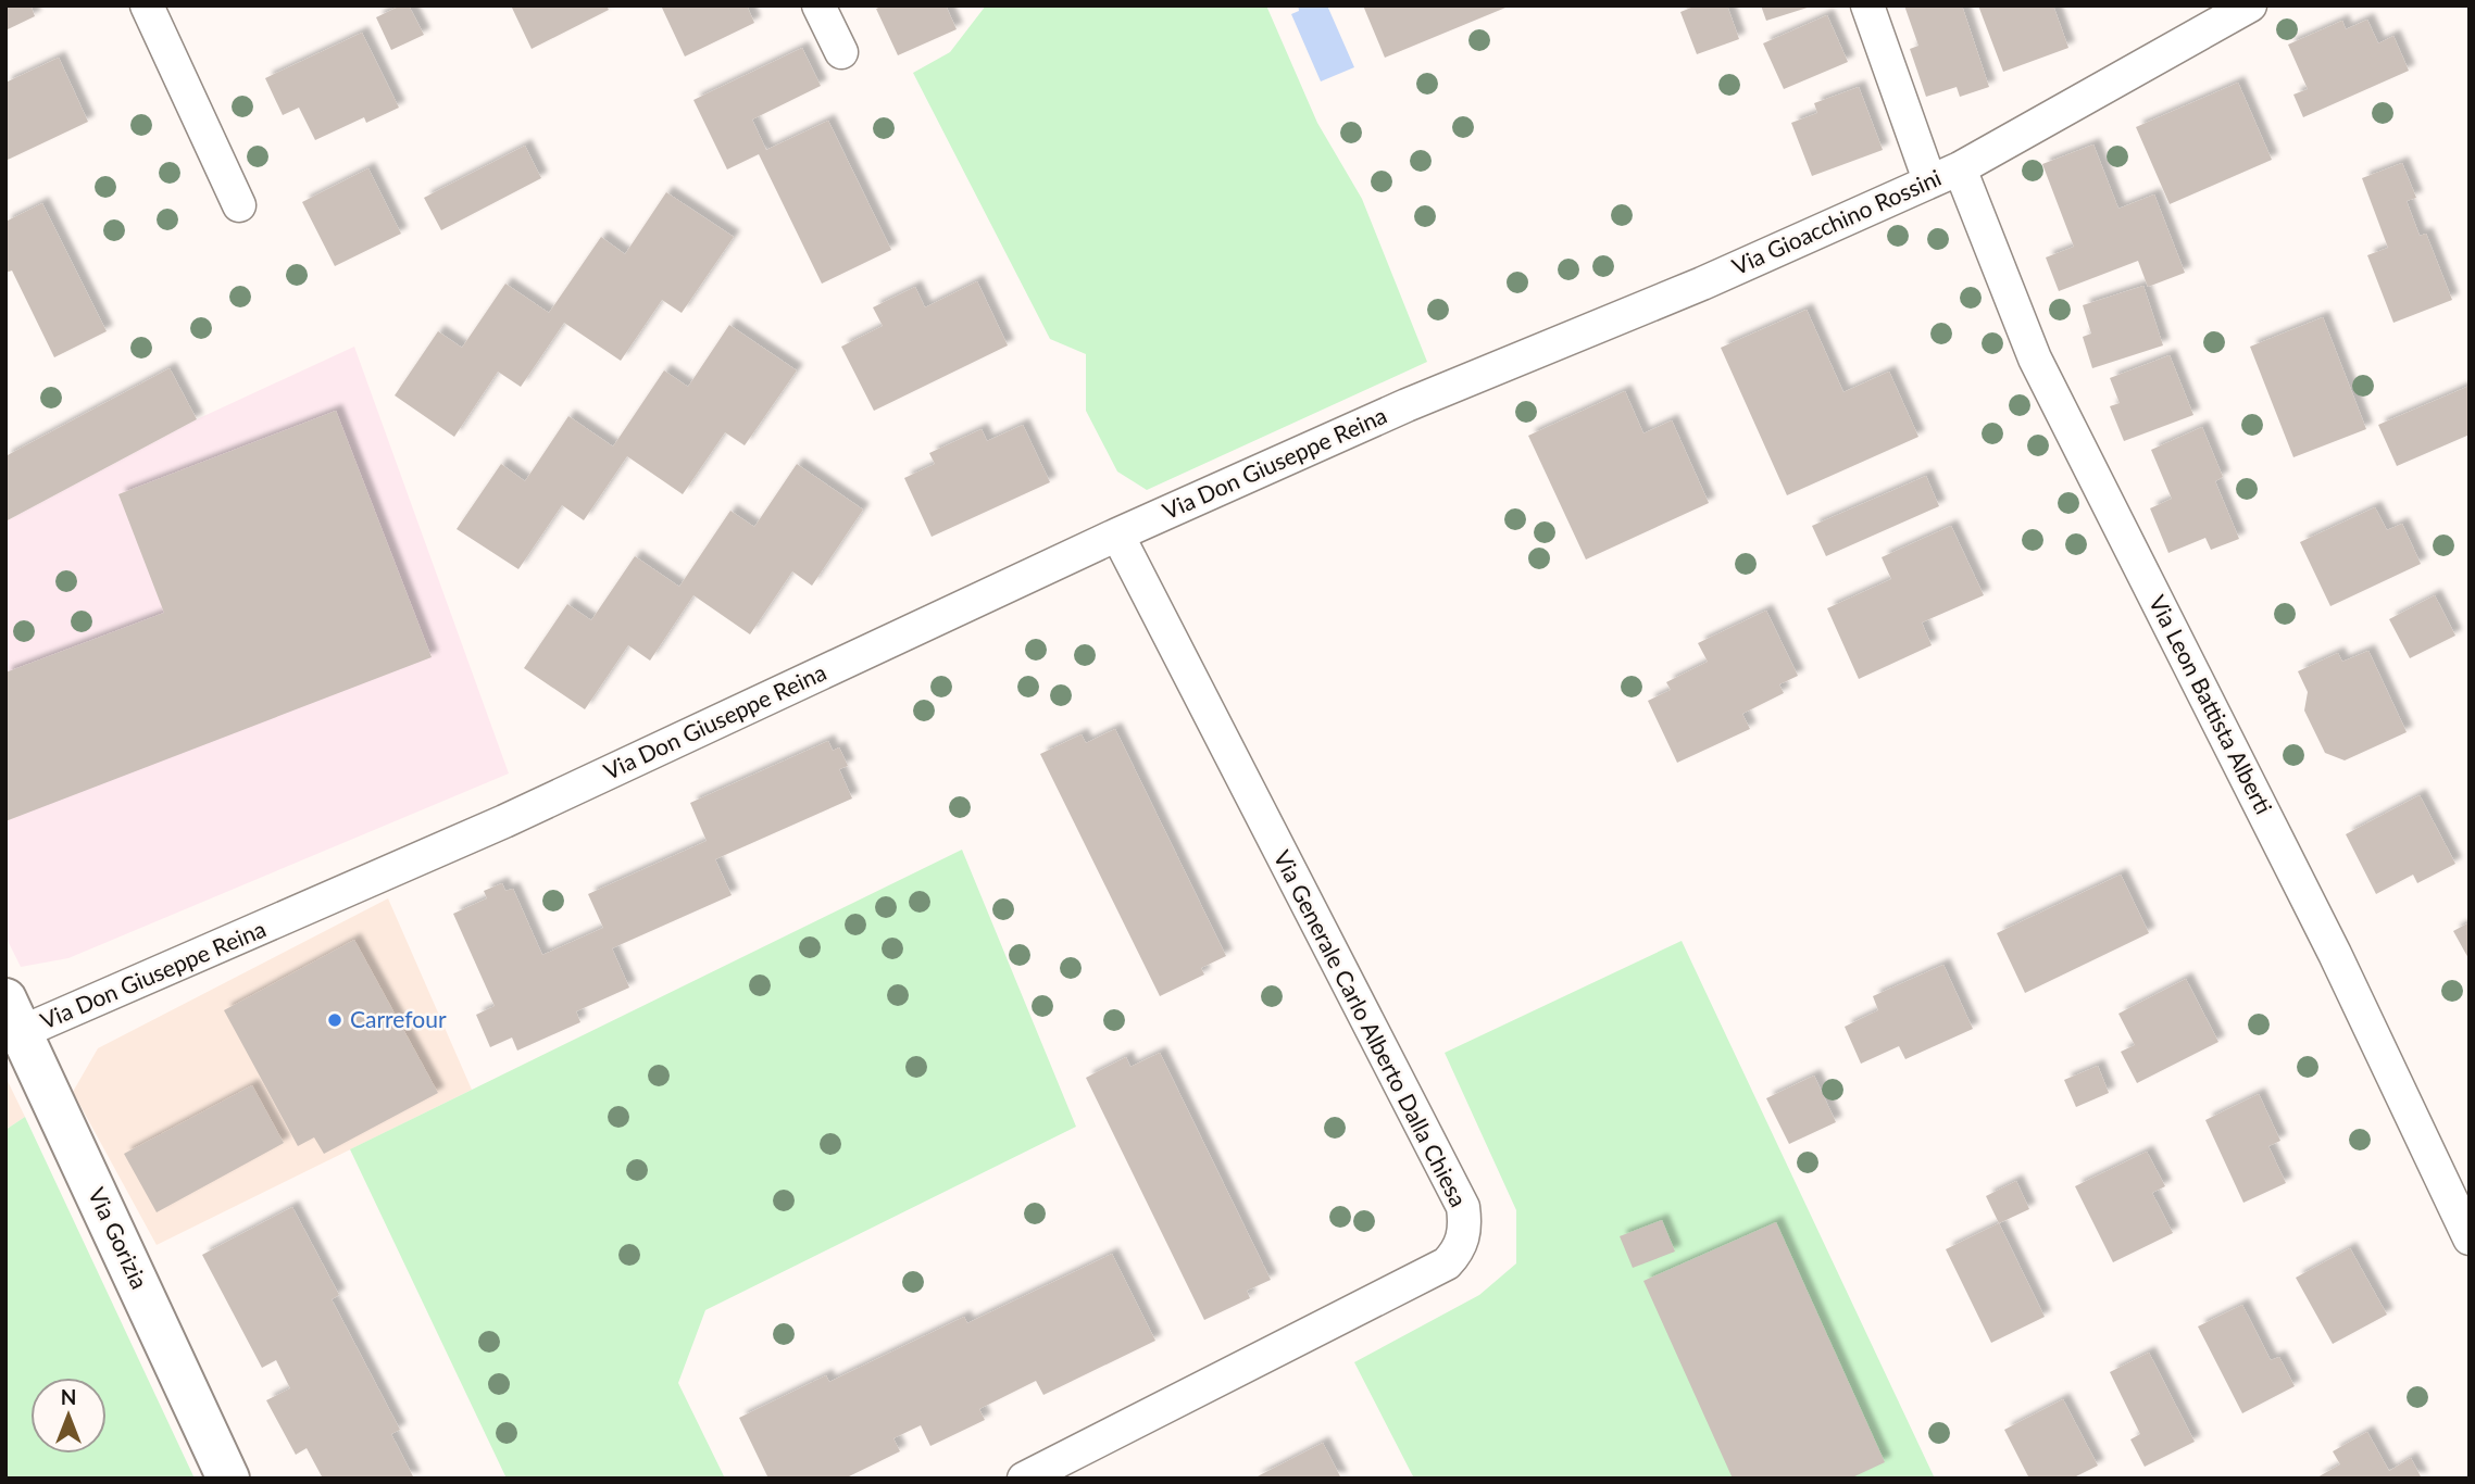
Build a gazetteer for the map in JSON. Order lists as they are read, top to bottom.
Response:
{
  "streets": {
    "street": [
      "Via Gioacchino Rossini",
      "Via Don Giuseppe Reina",
      "Via Leon Battista Alberti",
      "Via Generale Carlo Alberto Dalla Chiesa",
      "Via Gorizia"
    ]
  },
  "crossings": [
    ["Via Gioacchino Rossini", "Via Don Giuseppe Reina"],
    ["Via Gioacchino Rossini", "Via Leon Battista Alberti"],
    ["Via Don Giuseppe Reina", "Via Generale Carlo Alberto Dalla Chiesa"],
    ["Via Don Giuseppe Reina", "Via Gorizia"]
  ],
  "places": ["Carrefour"],
  "north": "top"
}
